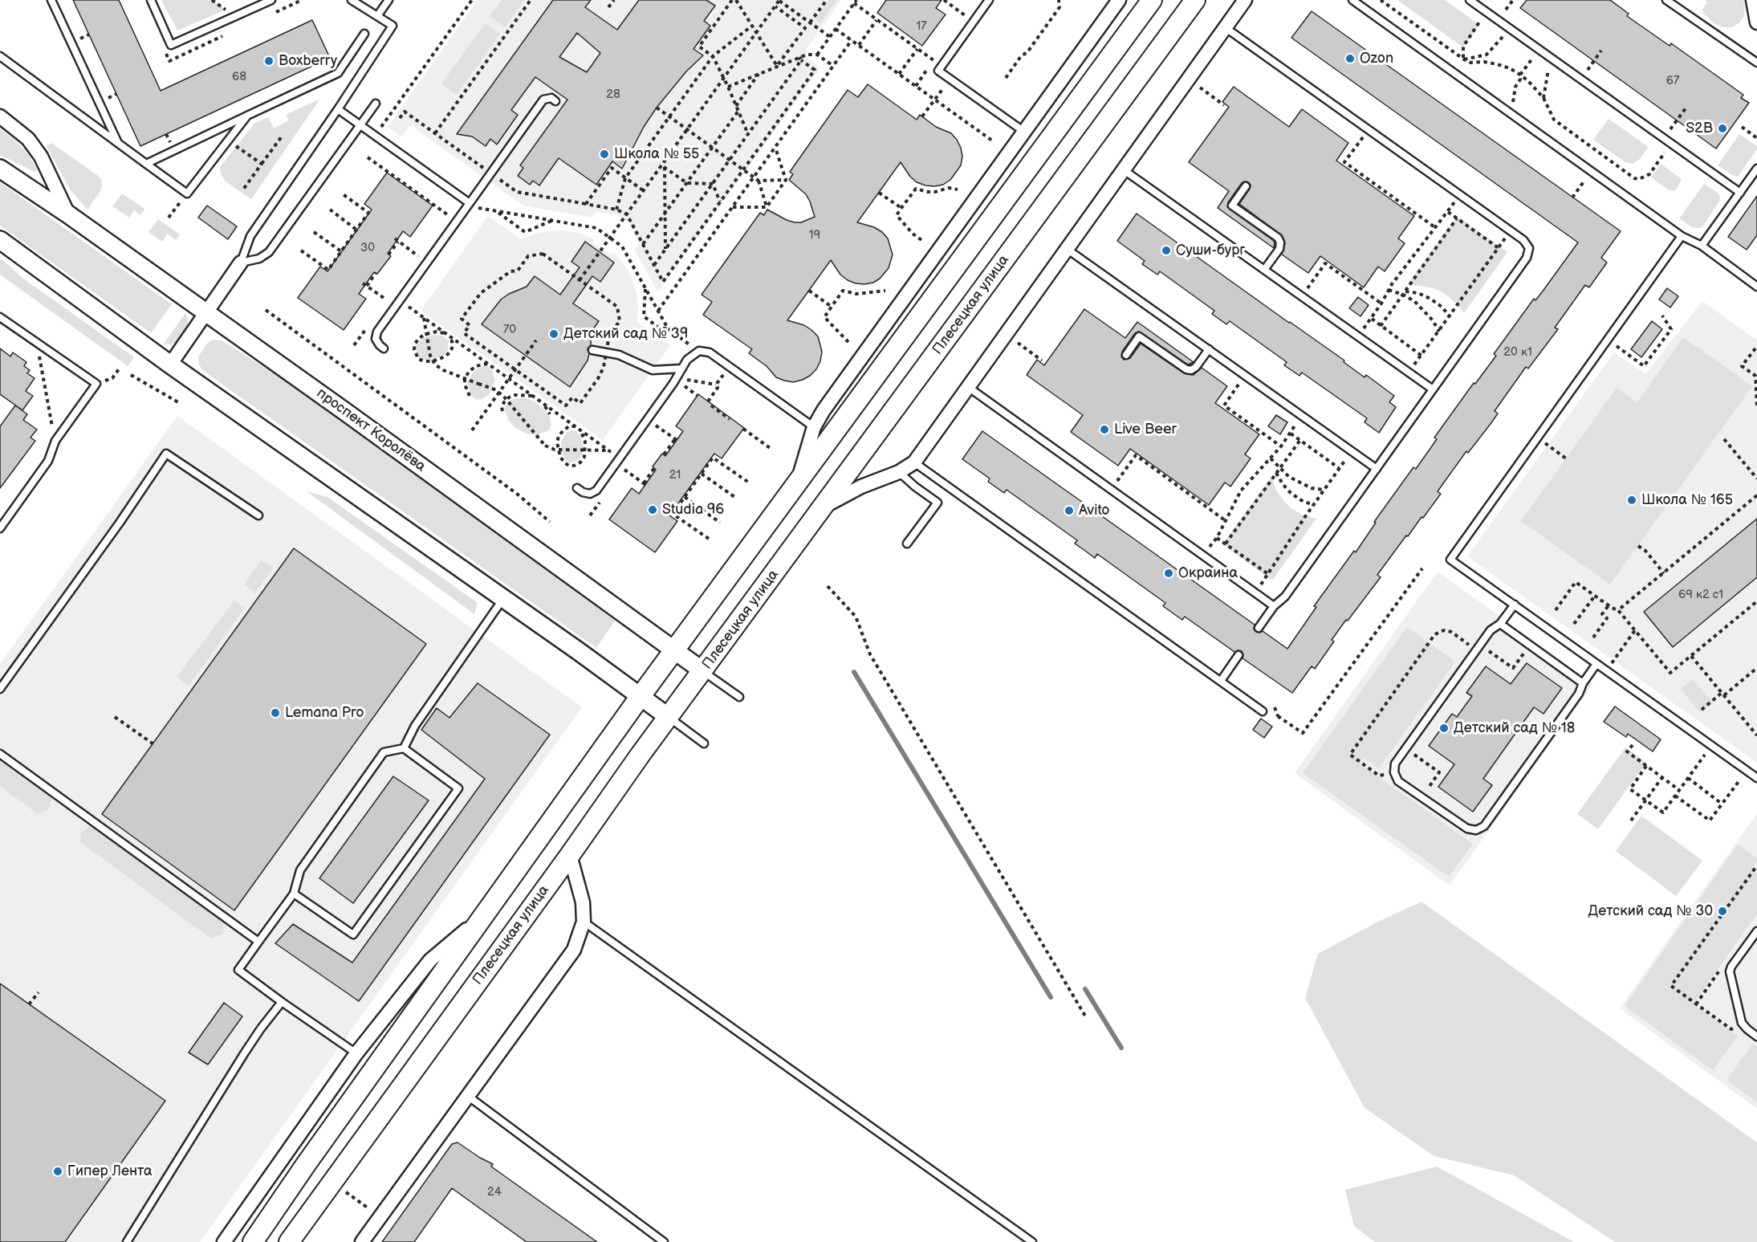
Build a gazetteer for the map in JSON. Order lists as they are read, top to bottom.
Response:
{
  "streets": {
    "main road": ["Плесецкая улица"],
    "street": ["проспект Королёва"]
  },
  "crossings": [
    ["Плесецкая улица", "проспект Королёва"]
  ],
  "places": [
    "Ozon",
    "Boxberry",
    "S2B",
    "Школа № 55",
    "Суши-бург",
    "Детский сад № 39",
    "Live Beer",
    "Школа № 165",
    "Studia 96",
    "Avito",
    "Окраина",
    "Lemana Pro",
    "Детский сад № 18",
    "Детский сад № 30",
    "Гипер Лента"
  ],
  "house_numbers": [
    "17",
    "68",
    "67",
    "28",
    "19",
    "30",
    "70",
    "20 к1",
    "21",
    "69 к2 с1",
    "24"
  ]
}
